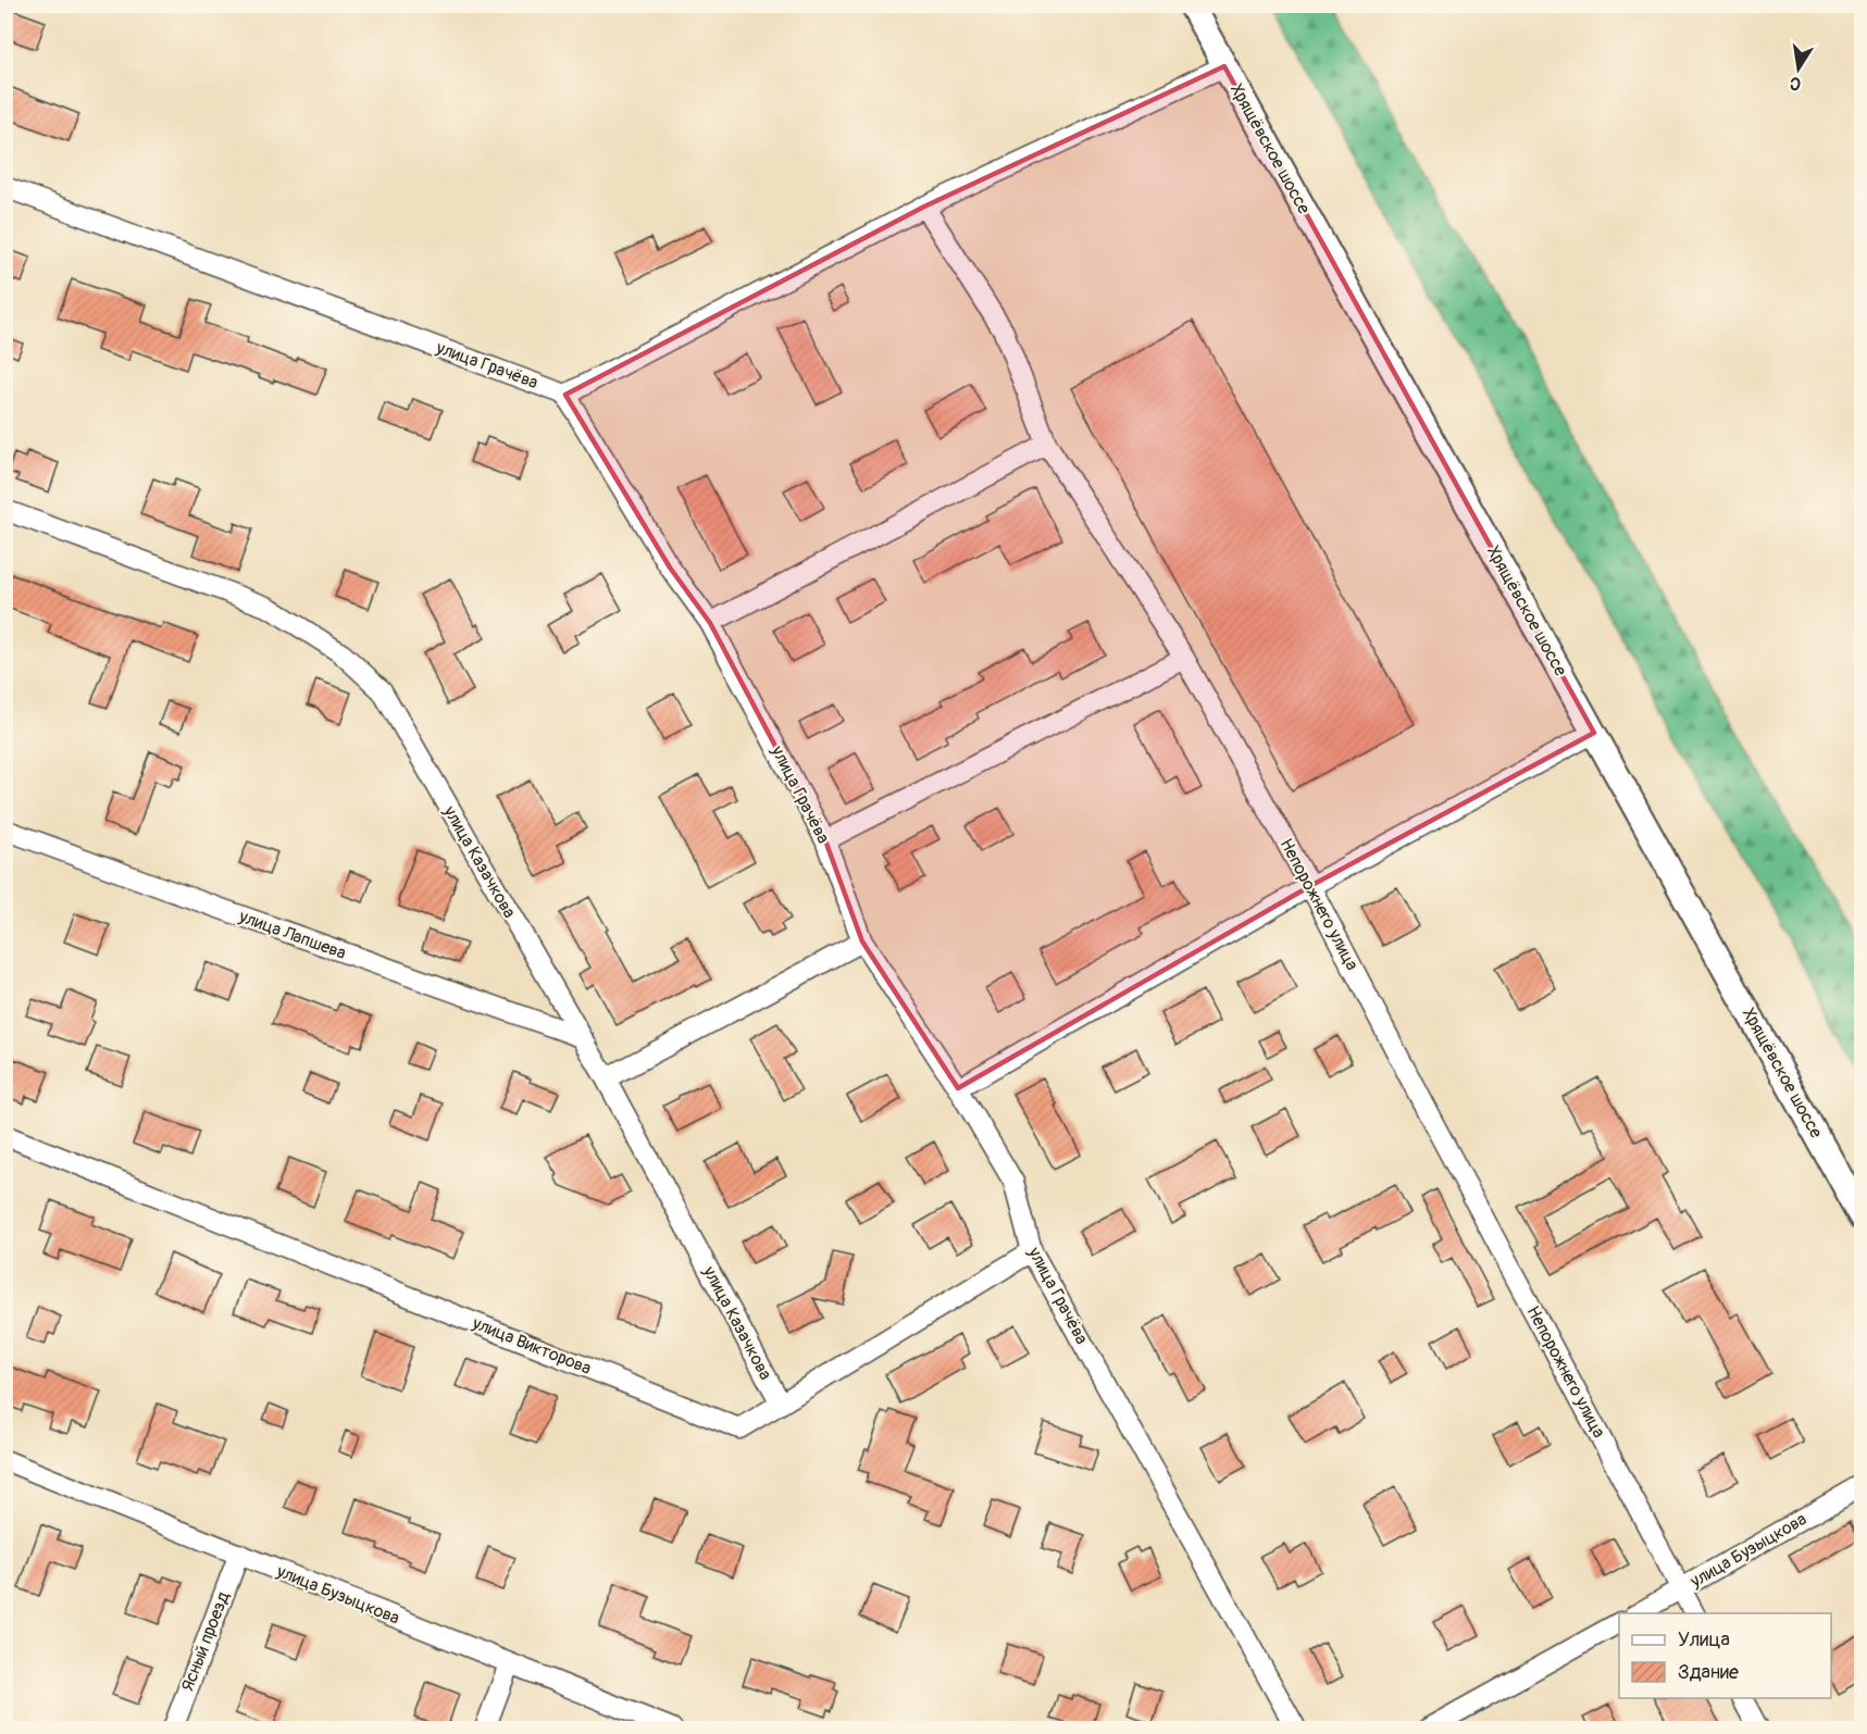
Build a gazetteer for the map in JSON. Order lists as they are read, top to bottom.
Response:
{
  "streets": {
    "main road": ["Хрящёвское шоссе"],
    "street": [
      "улица Грачёва",
      "улица Казачкова",
      "Непорожнего улица",
      "улица Лапшева",
      "улица Викторова",
      "улица Бузыцкова",
      "Ясный проезд"
    ]
  },
  "crossings": [
    ["улица Грачёва", "улица Викторова"],
    ["улица Казачкова", "улица Лапшева"],
    ["улица Казачкова", "улица Викторова"],
    ["Непорожнего улица", "улица Бузыцкова"],
    ["улица Бузыцкова", "Ясный проезд"]
  ],
  "legend": ["Улица", "Здание"],
  "north": "bottom"
}
